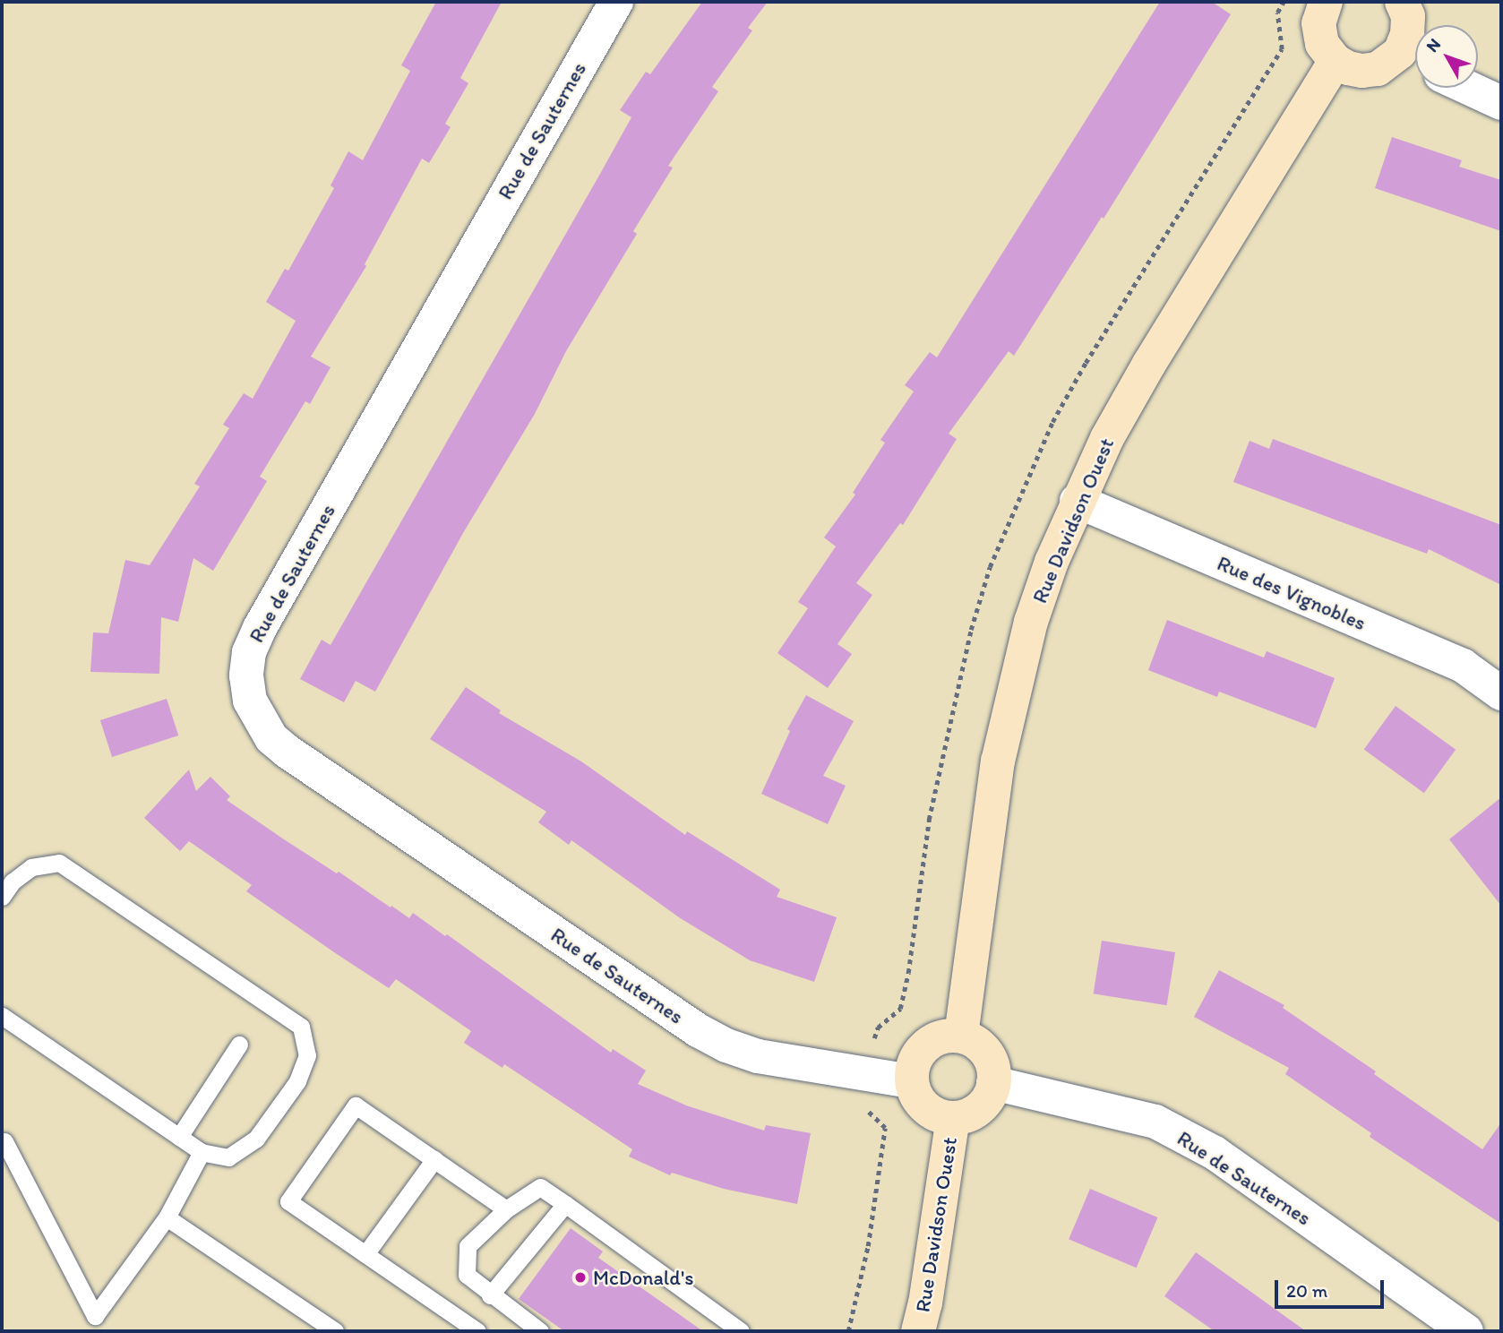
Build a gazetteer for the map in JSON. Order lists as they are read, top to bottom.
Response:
{
  "streets": {
    "street": ["Rue de Sauternes", "Rue Davidson Ouest", "Rue des Vignobles"]
  },
  "crossings": [
    ["Rue de Sauternes", "Rue Davidson Ouest"],
    ["Rue Davidson Ouest", "Rue des Vignobles"]
  ],
  "places": ["McDonald's"],
  "scale_bar": "20 m",
  "north": "top left"
}
